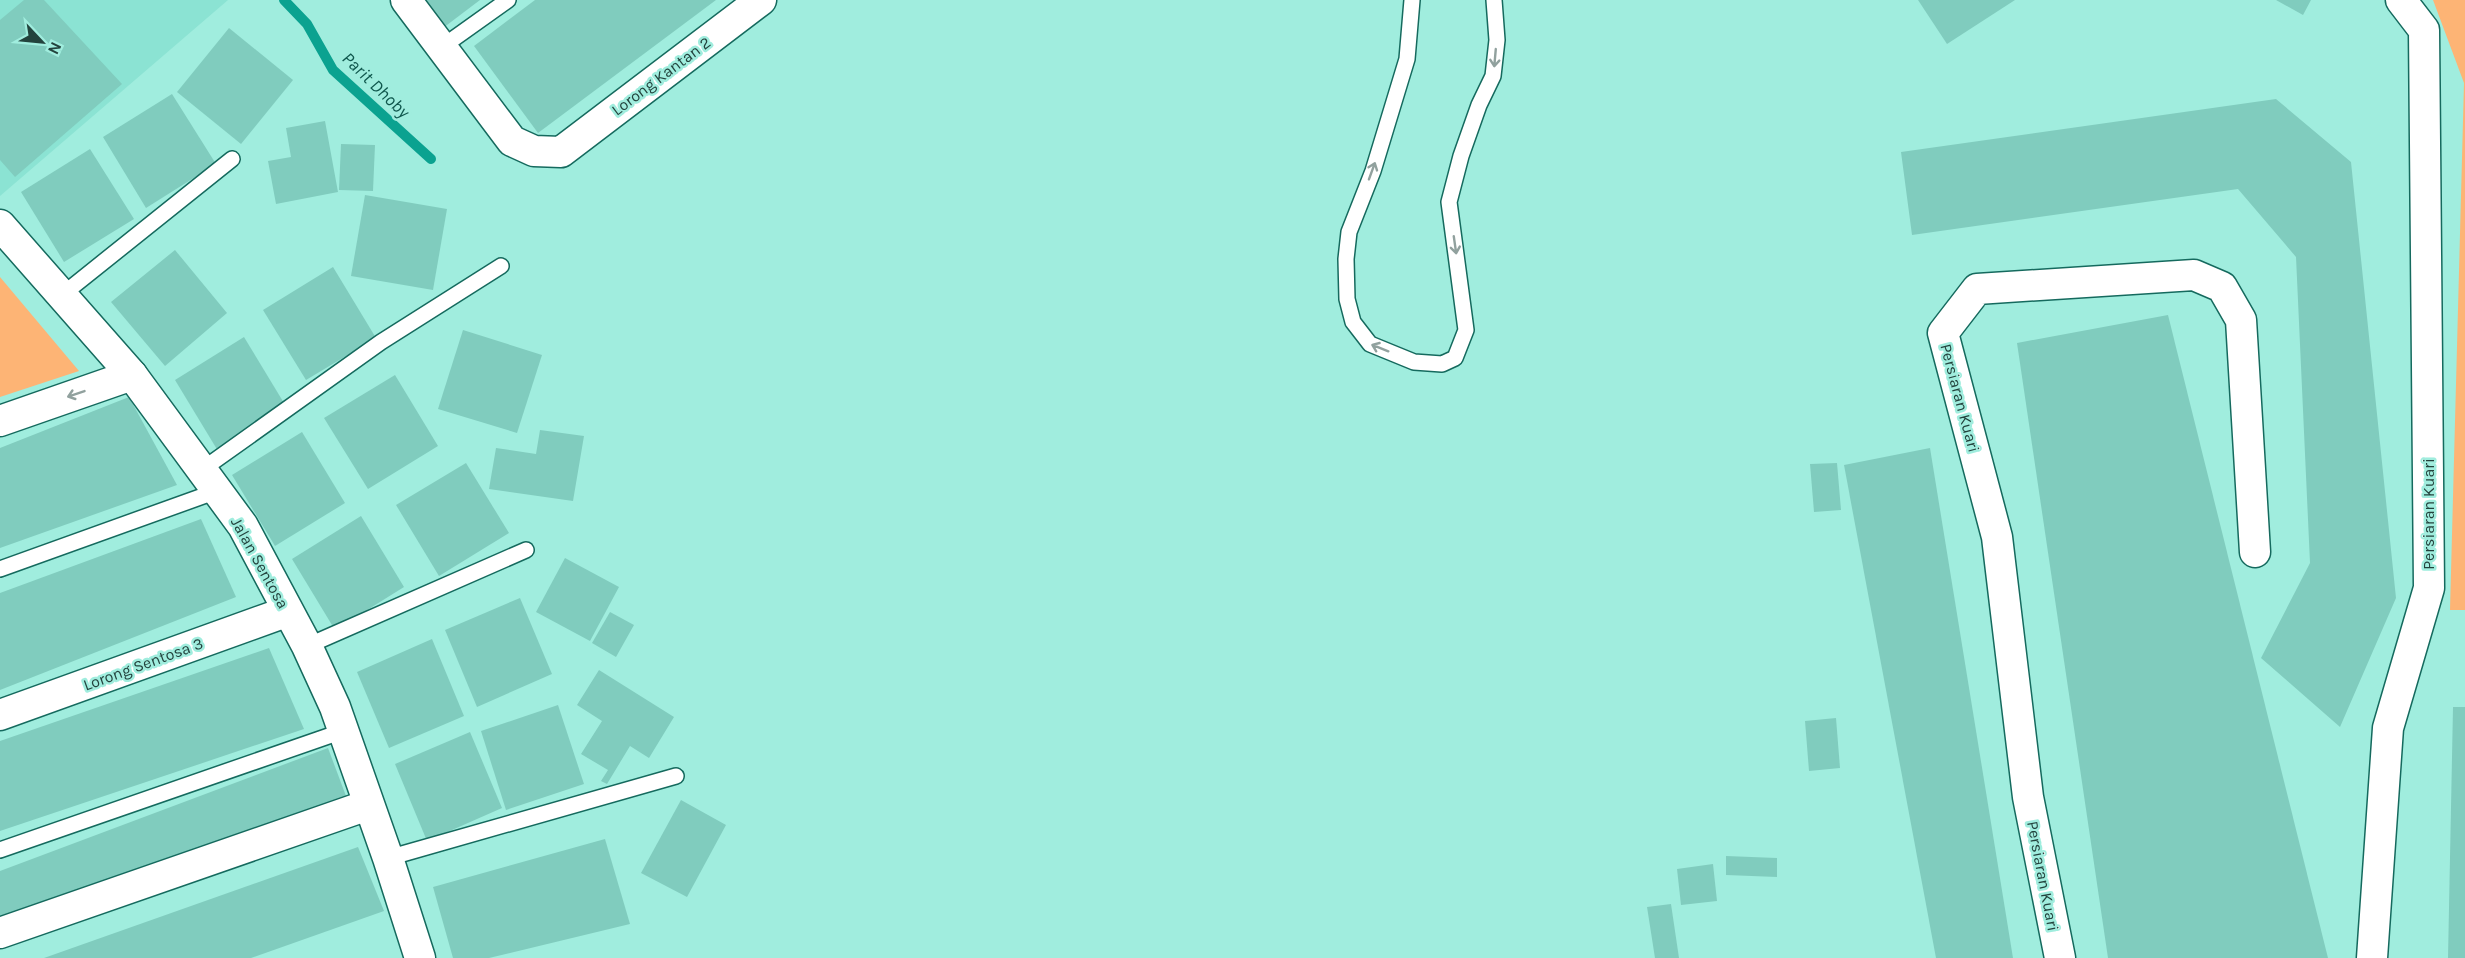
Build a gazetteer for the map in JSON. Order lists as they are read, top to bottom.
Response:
{
  "streets": {
    "street": [
      "Lorong Kantan 2",
      "Persiaran Kuari",
      "Jalan Sentosa",
      "Lorong Sentosa 3"
    ]
  },
  "crossings": [
    ["Jalan Sentosa", "Lorong Sentosa 3"]
  ],
  "water": ["Parit Dhoby"],
  "north": "bottom right"
}
